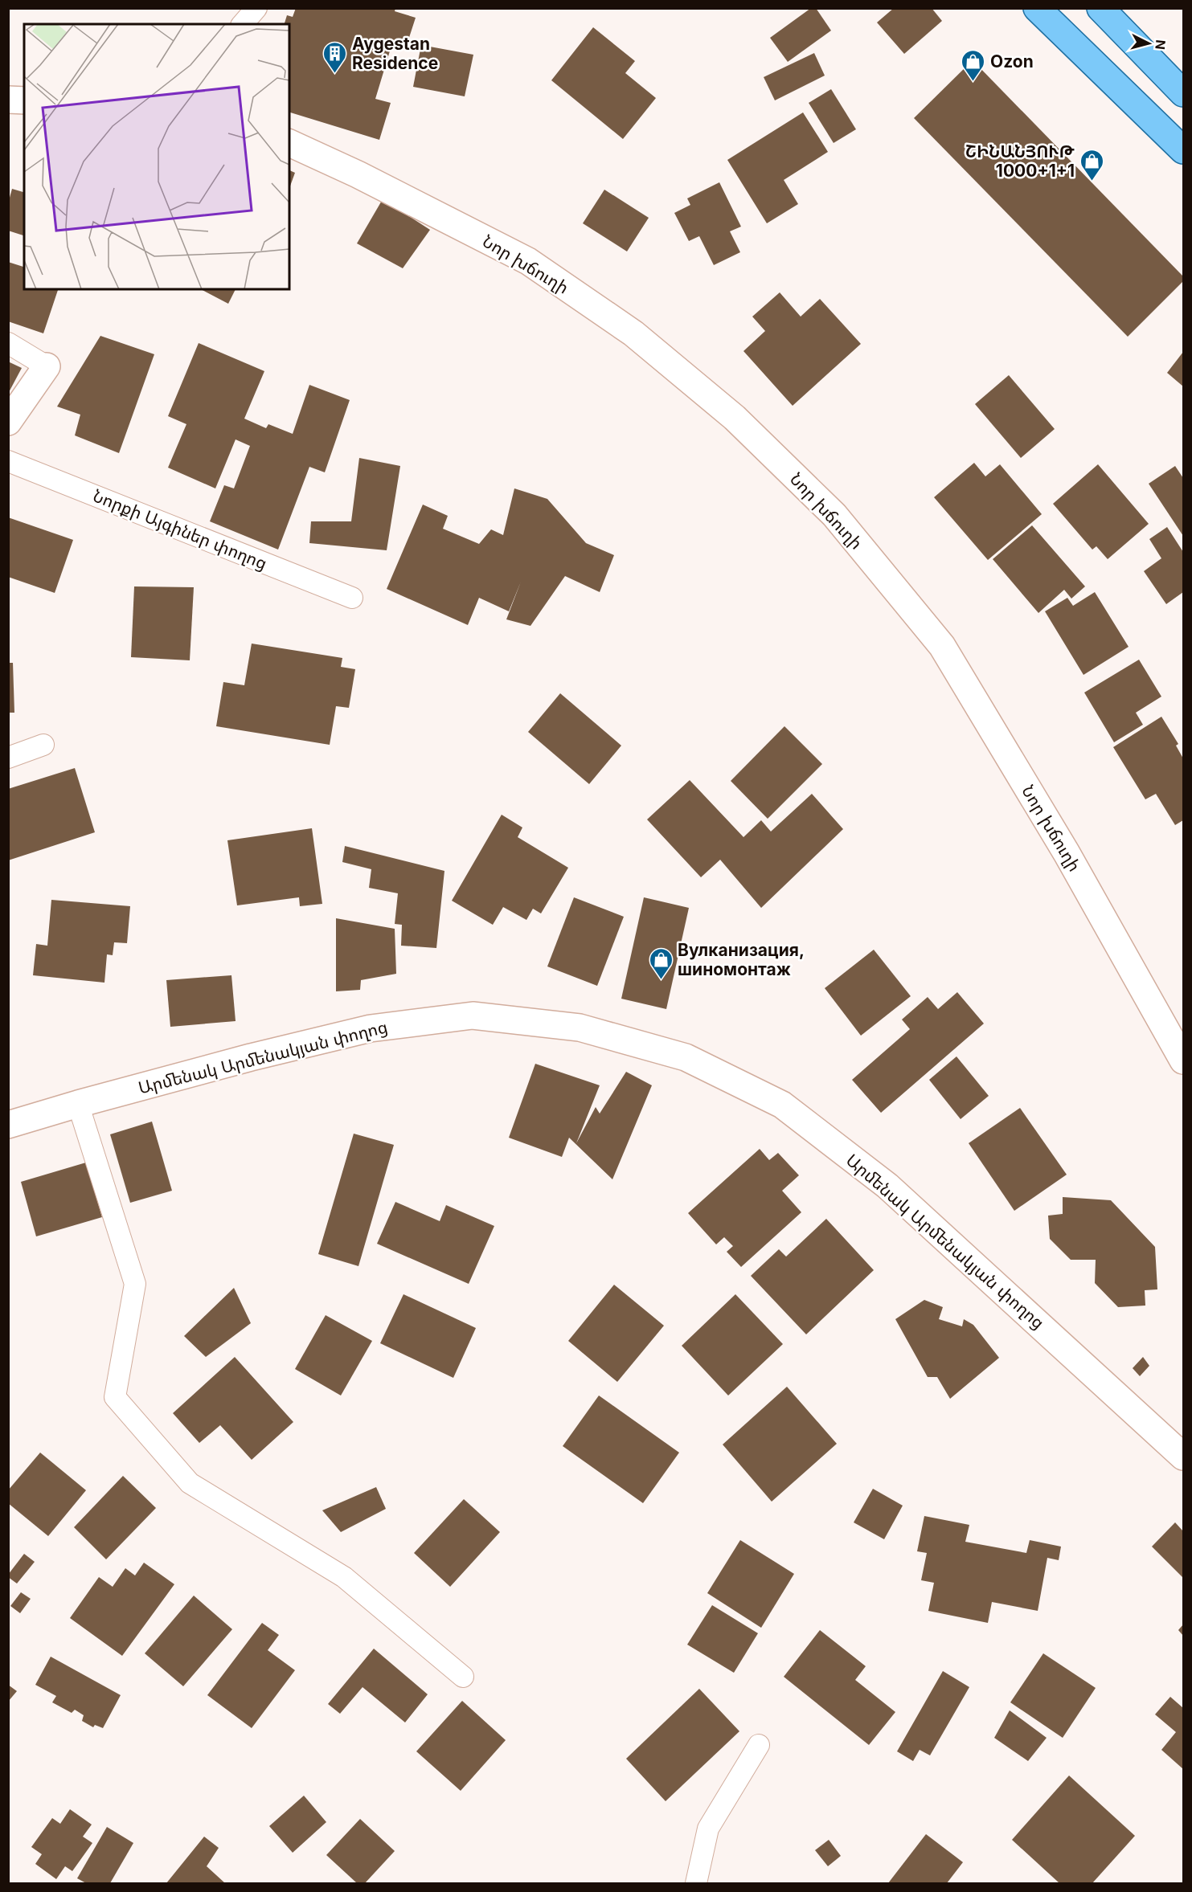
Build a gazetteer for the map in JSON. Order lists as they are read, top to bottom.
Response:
{
  "streets": {
    "main road": ["Նոր խճուղի", "Արմենակ Արմենակյան փողոց"],
    "lane": ["Նորքի Այգիներ փողոց"]
  },
  "places": {
    "building": ["Aygestan Residence"],
    "shop": ["Ozon", "ՇԻՆԱՆՅՈՒԹ 1000+1+1", "Вулканизация, шиномонтаж"]
  },
  "north": "right"
}
